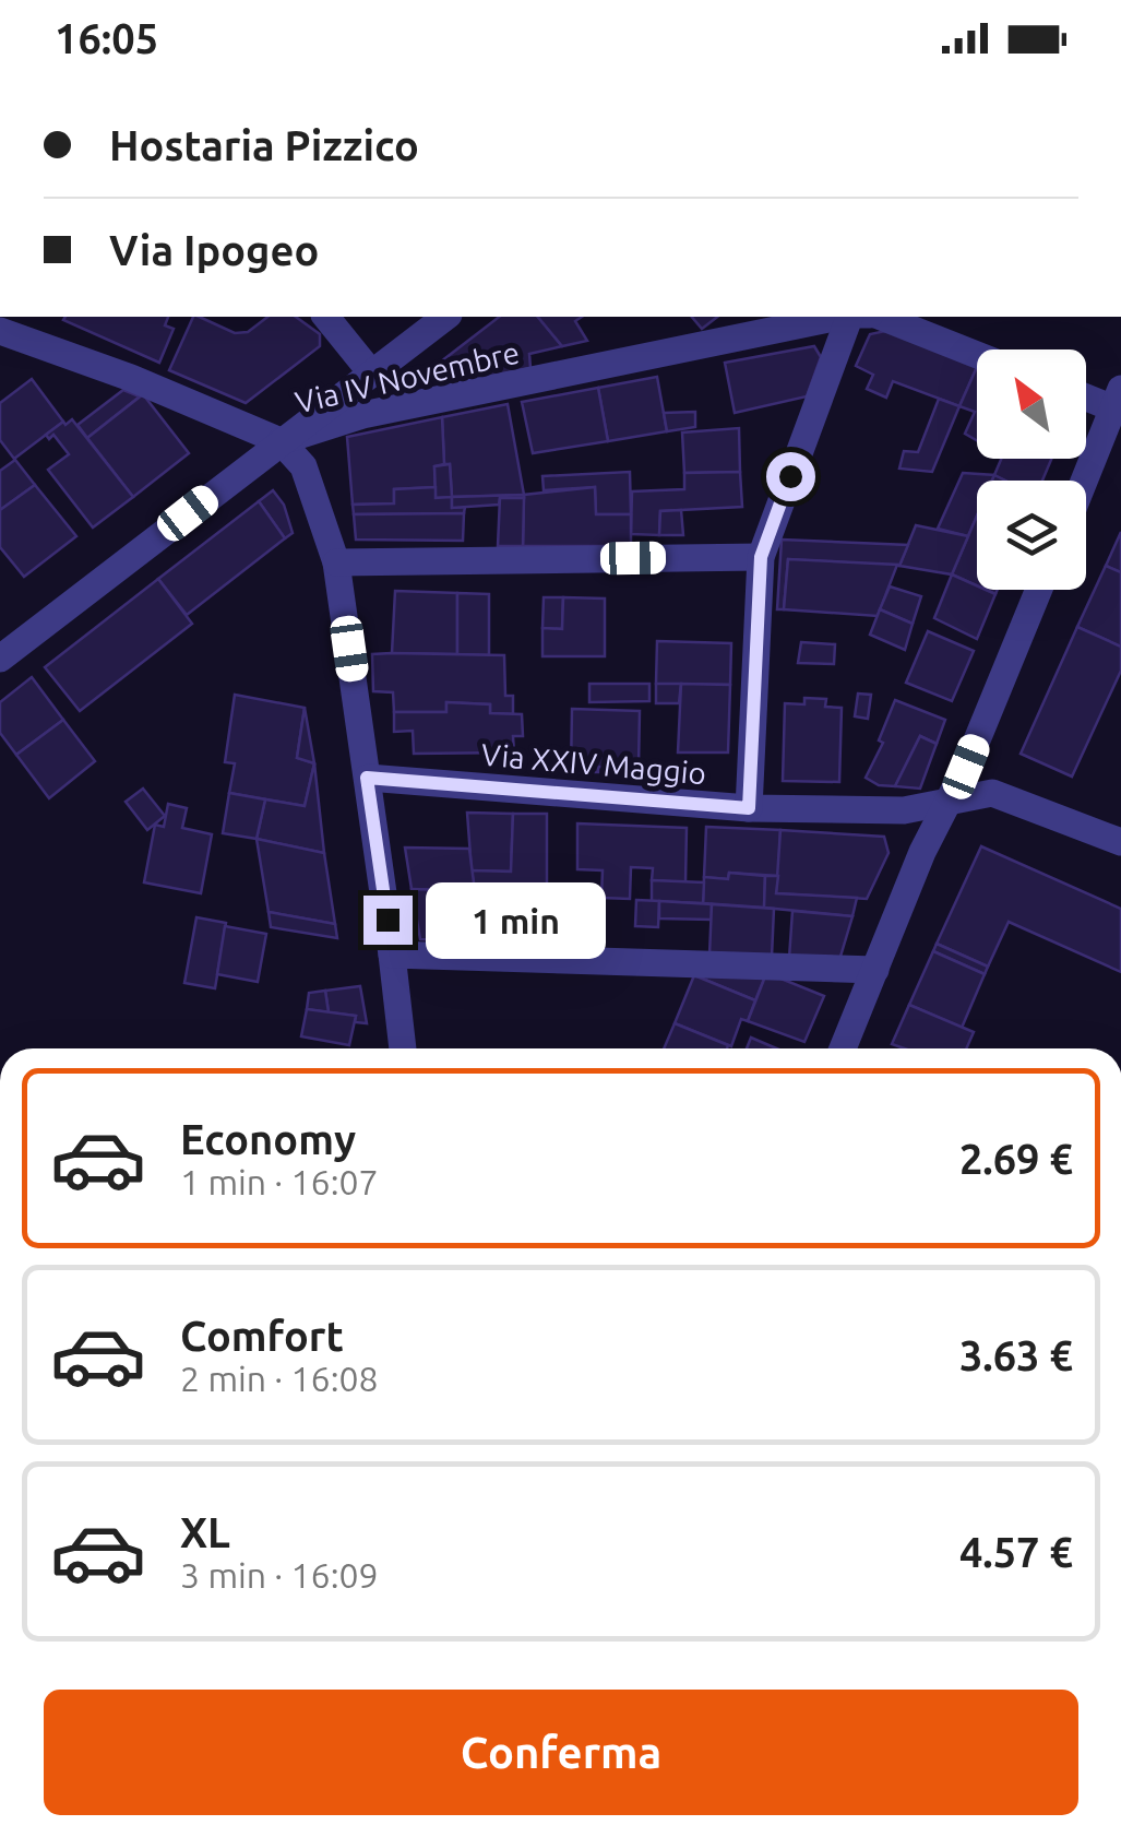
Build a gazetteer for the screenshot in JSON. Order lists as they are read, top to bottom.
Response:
{
  "streets": {
    "street": ["Via IV Novembre", "Via XXIV Maggio"]
  },
  "north": "top left",
  "page": {
    "status": "16:05",
    "banner": ["Hostaria Pizzico", "Via Ipogeo"],
    "bubble": "1 min",
    "list": [
      {
        "name": "Economy",
        "note": "1 min · 16:07",
        "value": "2.69 €"
      },
      {
        "name": "Comfort",
        "note": "2 min · 16:08",
        "value": "3.63 €"
      },
      {
        "name": "XL",
        "note": "3 min · 16:09",
        "value": "4.57 €"
      }
    ],
    "buttons": "Conferma"
  }
}
